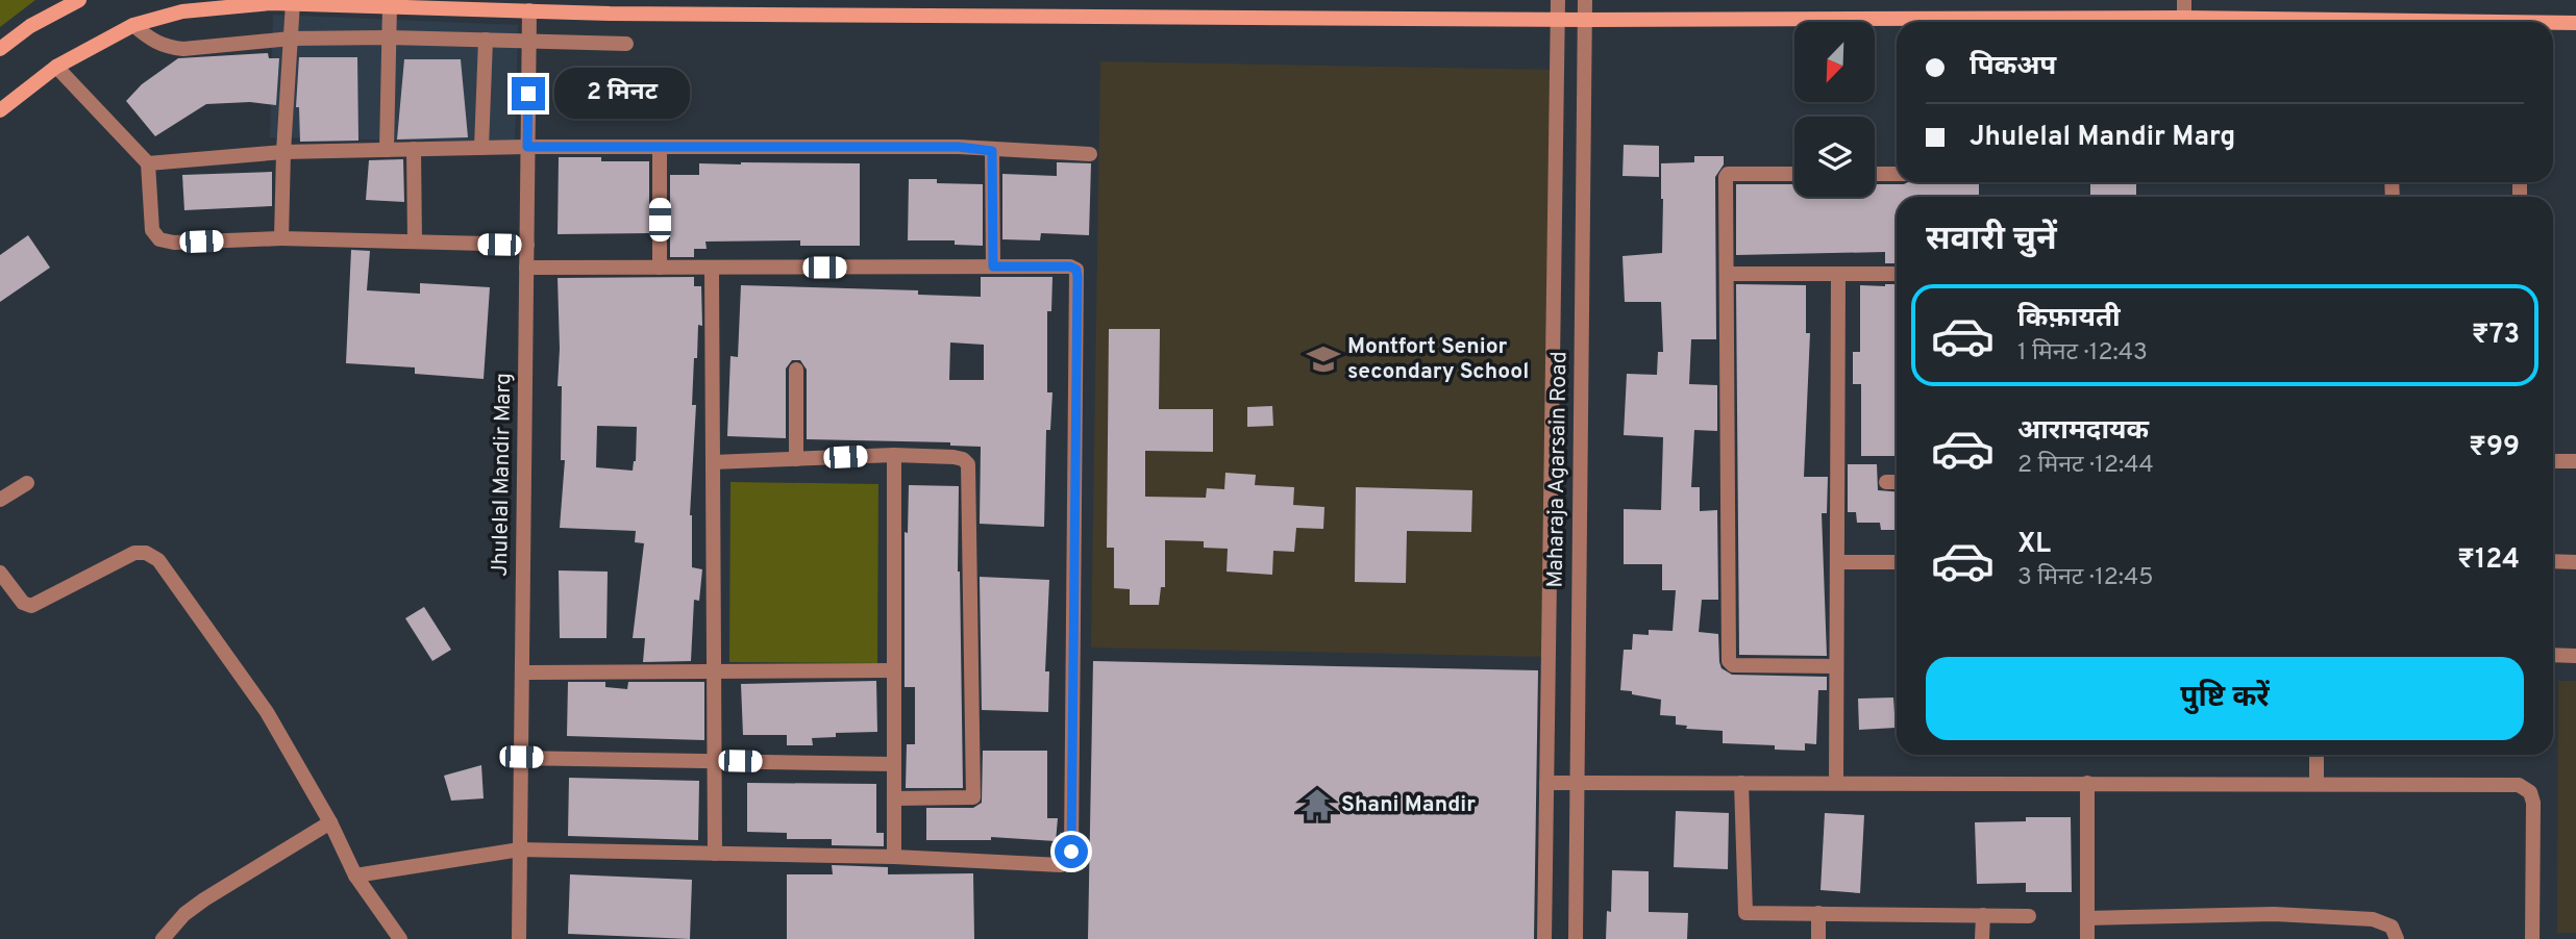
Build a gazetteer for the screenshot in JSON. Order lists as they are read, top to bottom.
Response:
{
  "streets": {
    "street": ["Maharaja Agarsain Road", "Jhulelal Mandir Marg"]
  },
  "places": {
    "school or university": ["Montfort Senior secondary School"],
    "temple": ["Shani Mandir"]
  },
  "north": "bottom left",
  "page": {
    "banner": ["पिकअप", "Jhulelal Mandir Marg"],
    "bubble": "2 मिनट",
    "heading": "सवारी चुनें",
    "list": [
      {
        "name": "किफ़ायती",
        "note": "1 मिनट · 12:43",
        "value": "₹73"
      },
      {
        "name": "आरामदायक",
        "note": "2 मिनट · 12:44",
        "value": "₹99"
      },
      {
        "name": "XL",
        "note": "3 मिनट · 12:45",
        "value": "₹124"
      }
    ],
    "buttons": "पुष्टि करें"
  }
}
